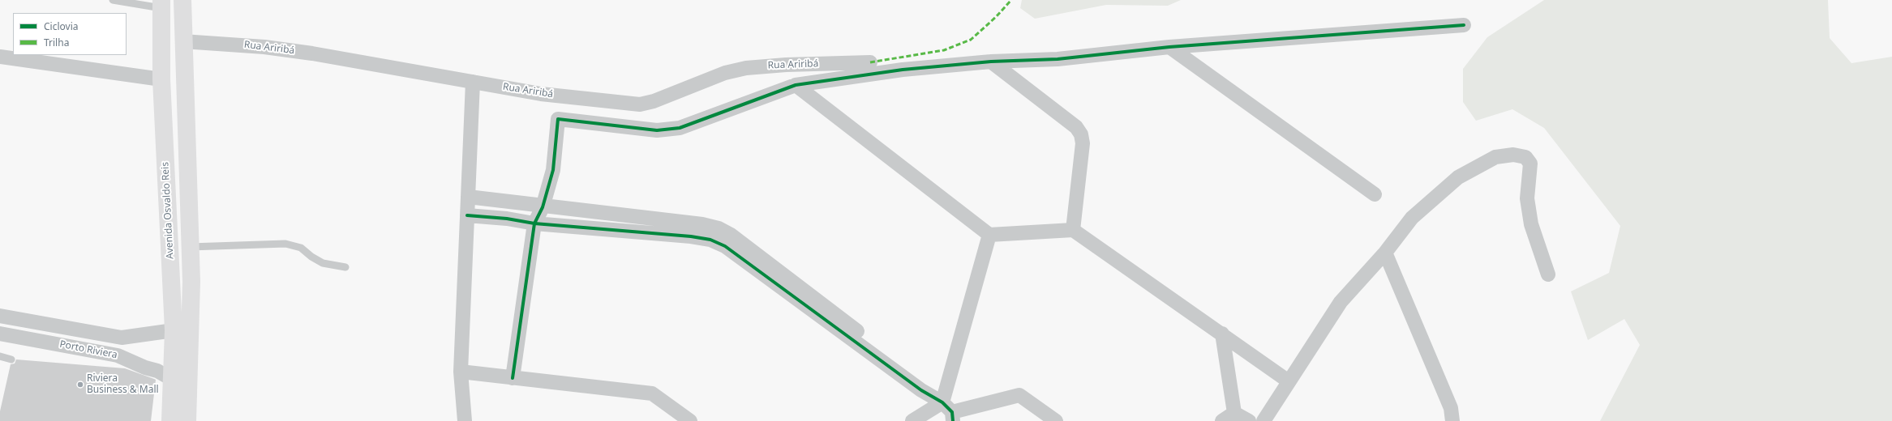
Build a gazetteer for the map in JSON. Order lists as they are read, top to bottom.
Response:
{
  "streets": {
    "main road": ["Avenida Osvaldo Reis"],
    "street": ["Rua Ariribá", "Porto Riviera"]
  },
  "crossings": [
    ["Rua Ariribá", "Avenida Osvaldo Reis"],
    ["Avenida Osvaldo Reis", "Porto Riviera"]
  ],
  "places": ["Riviera Business & Mall"],
  "legend": ["Ciclovia", "Trilha"]
}
